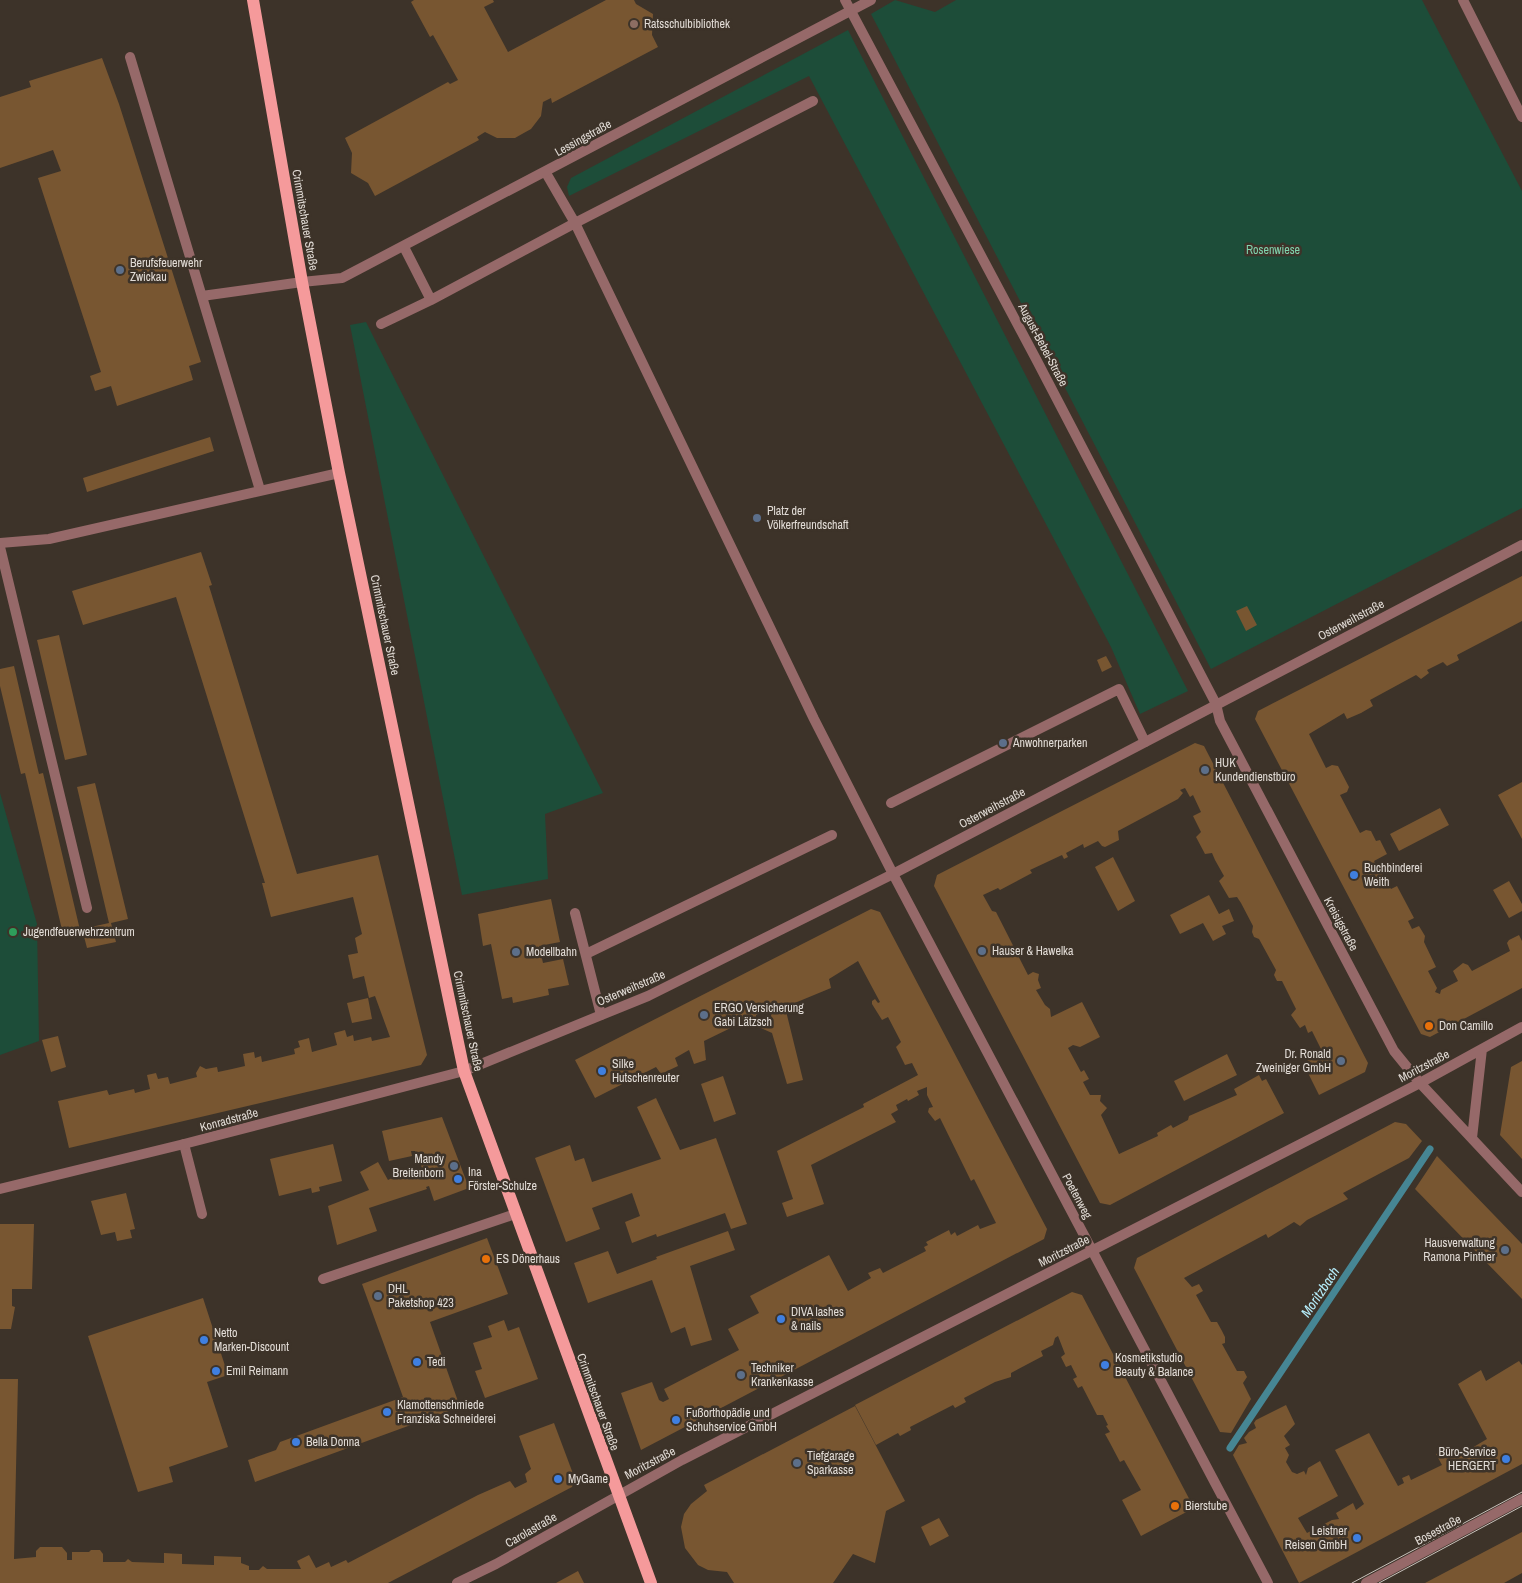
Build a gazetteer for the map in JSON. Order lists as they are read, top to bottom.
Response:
{
  "streets": {
    "main road": ["Crimmitschauer Straße"],
    "street": [
      "Lessingstraße",
      "August-Bebel-Straße",
      "Osterweihstraße",
      "Kreisigstraße",
      "Moritzstraße",
      "Konradstraße",
      "Poetenweg",
      "Carolastraße",
      "Bosestraße"
    ]
  },
  "crossings": [
    ["Lessingstraße", "Crimmitschauer Straße"],
    ["Lessingstraße", "August-Bebel-Straße"],
    ["Lessingstraße", "Poetenweg"],
    ["Crimmitschauer Straße", "Osterweihstraße"],
    ["Crimmitschauer Straße", "Moritzstraße"],
    ["Crimmitschauer Straße", "Konradstraße"],
    ["Crimmitschauer Straße", "Carolastraße"],
    ["August-Bebel-Straße", "Osterweihstraße"],
    ["August-Bebel-Straße", "Kreisigstraße"],
    ["Osterweihstraße", "Kreisigstraße"],
    ["Osterweihstraße", "Konradstraße"],
    ["Osterweihstraße", "Poetenweg"],
    ["Kreisigstraße", "Moritzstraße"],
    ["Moritzstraße", "Poetenweg"],
    ["Moritzstraße", "Carolastraße"]
  ],
  "water": ["Moritzbach"],
  "parks": ["Rosenwiese"],
  "places": [
    "Ratsschulbibliothek",
    "Berufsfeuerwehr Zwickau",
    "Platz der Völkerfreundschaft",
    "Anwohnerparken",
    "HUK Kundendienstbüro",
    "Buchbinderei Weith",
    "Jugendfeuerwehrzentrum",
    "Hauser & Hawelka",
    "Modellbahn",
    "ERGO Versicherung Gabi Lätzsch",
    "Don Camillo",
    "Dr. Ronald Zweiniger GmbH",
    "Silke Hutschenreuter",
    "Mandy Breitenborn",
    "Ina Förster-Schulze",
    "Hausverwaltung Ramona Pinther",
    "ES Dönerhaus",
    "DHL Paketshop 423",
    "DIVA lashes & nails",
    "Netto Marken-Discount",
    "Tedi",
    "Kosmetikstudio Beauty & Balance",
    "Emil Reimann",
    "Techniker Krankenkasse",
    "Klamottenschmiede Franziska Schneiderei",
    "Fußorthopädie und Schuhservice GmbH",
    "Bella Donna",
    "Büro-Service HERGERT",
    "Tiefgarage Sparkasse",
    "MyGame",
    "Bierstube",
    "Leistner Reisen GmbH"
  ]
}
